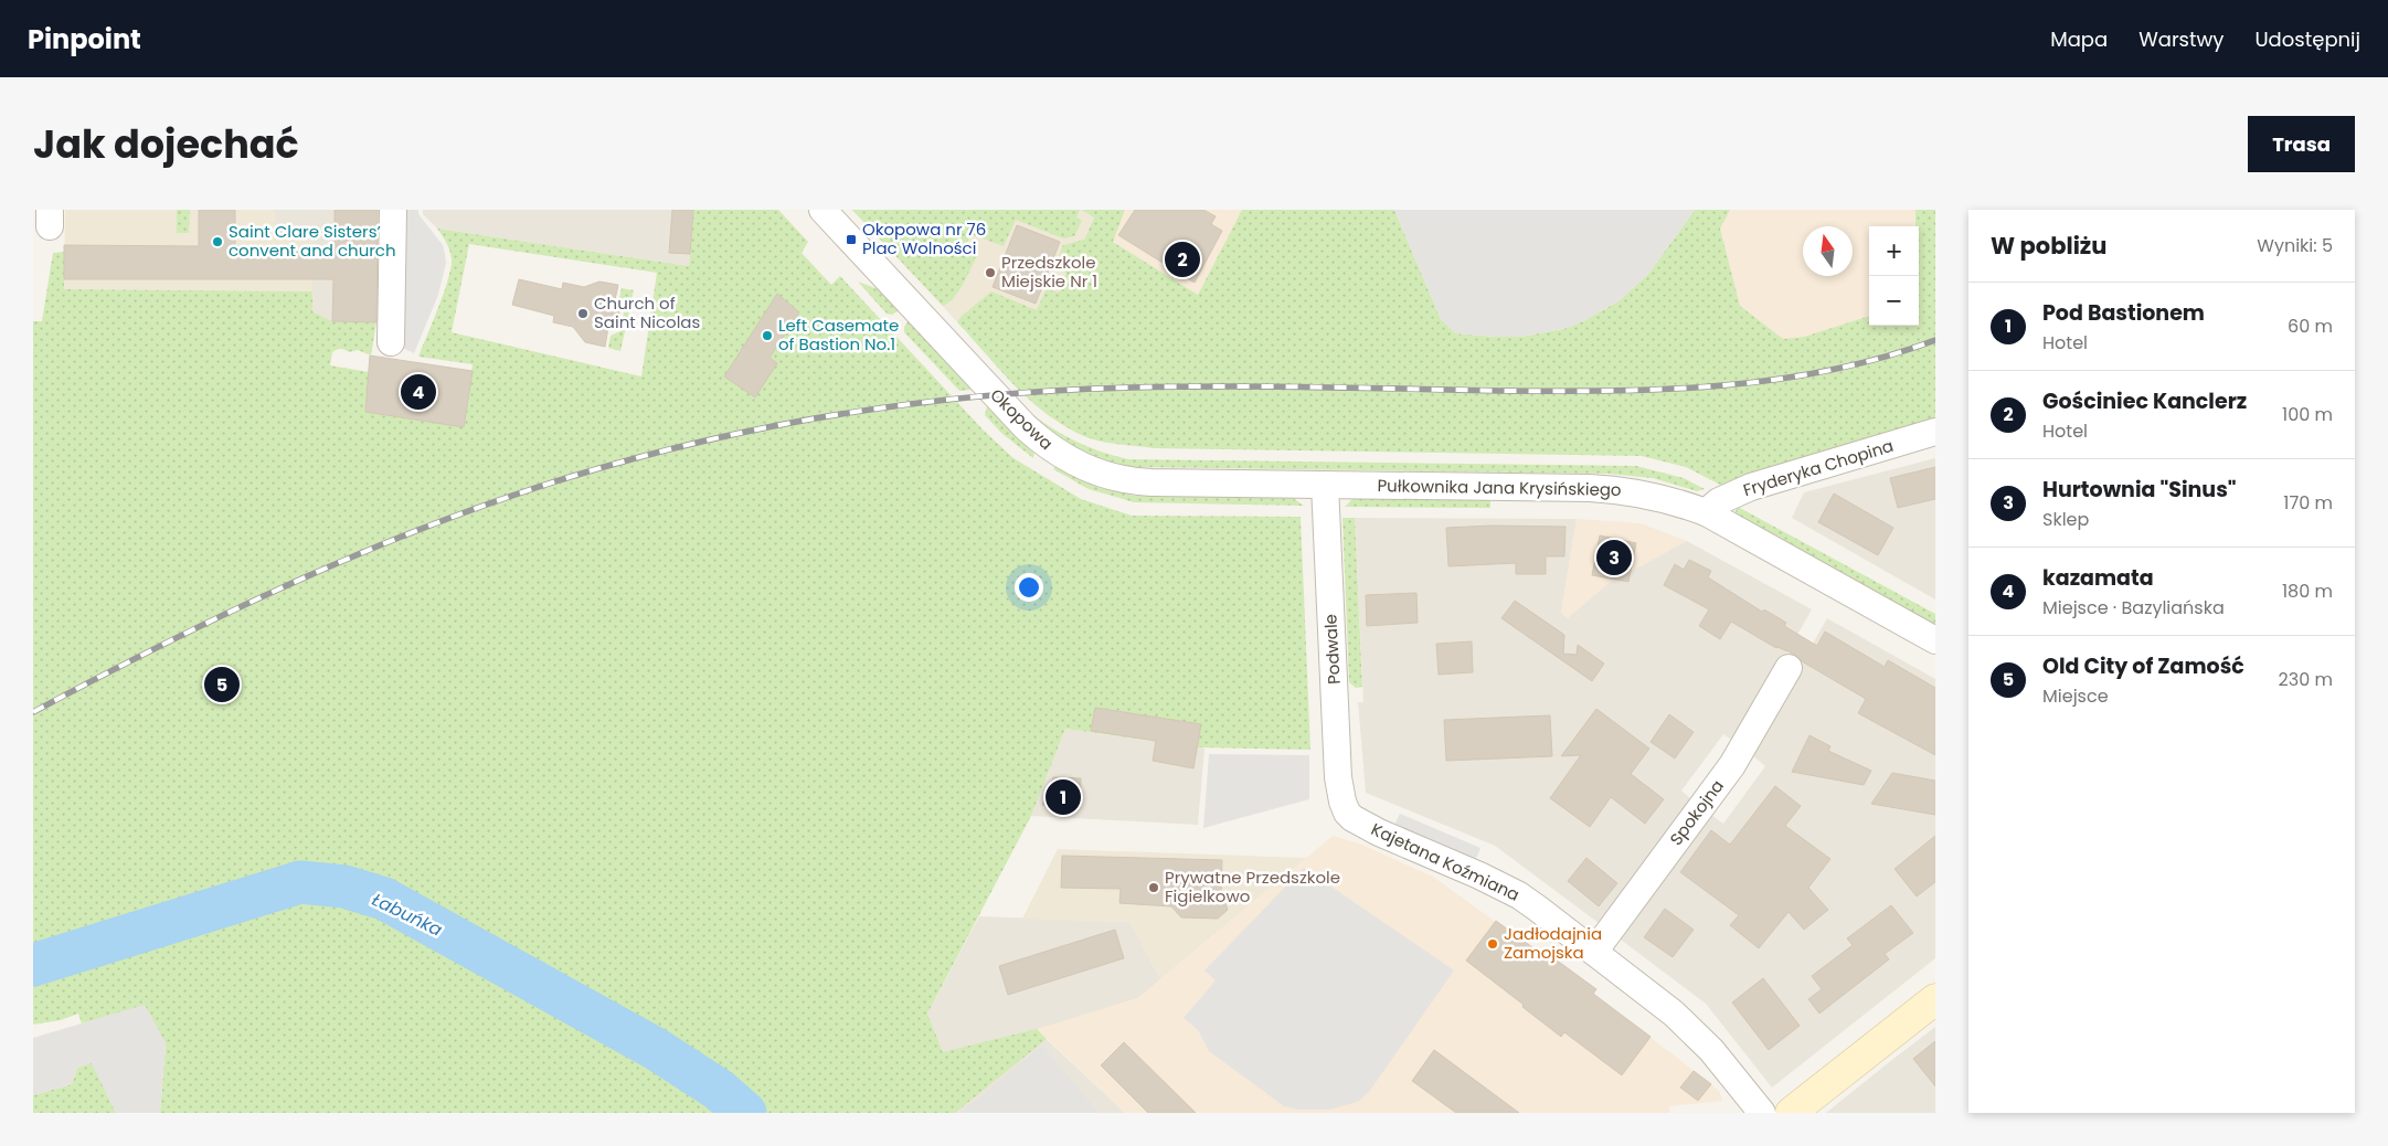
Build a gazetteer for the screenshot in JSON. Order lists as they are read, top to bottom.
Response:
{
  "streets": {
    "street": [
      "Okopowa",
      "Fryderyka Chopina",
      "Pułkownika Jana Krysińskiego",
      "Podwale",
      "Spokojna",
      "Kajetana Koźmiana"
    ]
  },
  "crossings": [
    ["Okopowa", "Pułkownika Jana Krysińskiego"],
    ["Okopowa", "Podwale"],
    ["Fryderyka Chopina", "Pułkownika Jana Krysińskiego"],
    ["Pułkownika Jana Krysińskiego", "Podwale"],
    ["Podwale", "Kajetana Koźmiana"],
    ["Spokojna", "Kajetana Koźmiana"]
  ],
  "water": ["Łabuńka"],
  "places": {
    "transit": ["Okopowa nr 76 Plac Wolności"],
    "other": [
      "Saint Clare Sisters’ convent and church",
      "Przedszkole Miejskie Nr 1",
      "Church of Saint Nicolas",
      "Left Casemate of Bastion No.1",
      "Prywatne Przedszkole Figielkowo",
      "Jadłodajnia Zamojska"
    ]
  },
  "north": "top",
  "page": {
    "header": "Pinpoint",
    "nav": ["Mapa", "Warstwy", "Udostępnij"],
    "title": "Jak dojechać",
    "buttons": "Trasa",
    "heading": ["W pobliżu", "Wyniki: 5"],
    "map_buttons": ["+", "−"],
    "pins": [
      "2",
      "4",
      "3",
      "5",
      "1"
    ],
    "list": [
      {
        "mark": "1",
        "name": "Pod Bastionem",
        "note": "Hotel",
        "value": "60 m"
      },
      {
        "mark": "2",
        "name": "Gościniec Kanclerz",
        "note": "Hotel",
        "value": "100 m"
      },
      {
        "mark": "3",
        "name": "Hurtownia \"Sinus\"",
        "note": "Sklep",
        "value": "170 m"
      },
      {
        "mark": "4",
        "name": "kazamata",
        "note": "Miejsce · Bazyliańska",
        "value": "180 m"
      },
      {
        "mark": "5",
        "name": "Old City of Zamość",
        "note": "Miejsce",
        "value": "230 m"
      }
    ]
  }
}
